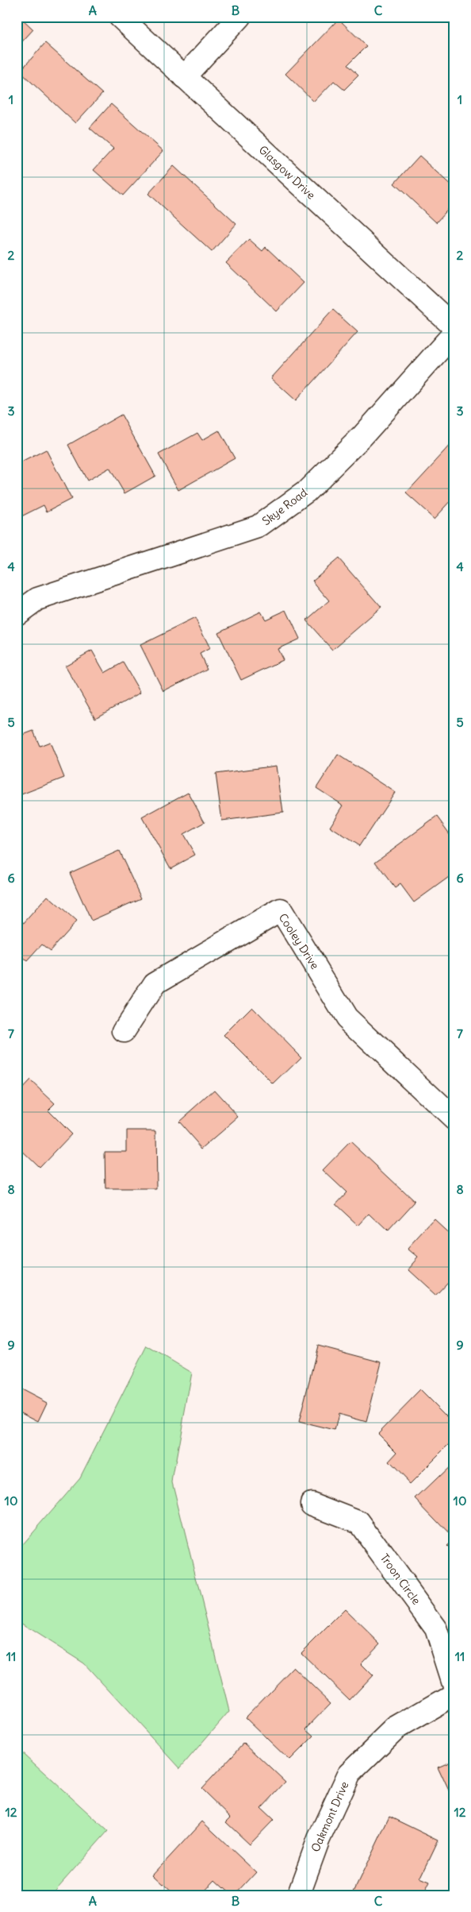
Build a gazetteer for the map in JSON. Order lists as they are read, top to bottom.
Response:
{
  "streets": {
    "street": [
      "Glasgow Drive",
      "Skye Road",
      "Cooley Drive",
      "Troon Circle",
      "Oakmont Drive"
    ]
  },
  "grid": {
    "columns": ["A", "B", "C"],
    "rows": [
      "1",
      "2",
      "3",
      "4",
      "5",
      "6",
      "7",
      "8",
      "9",
      "10",
      "11",
      "12"
    ]
  }
}
